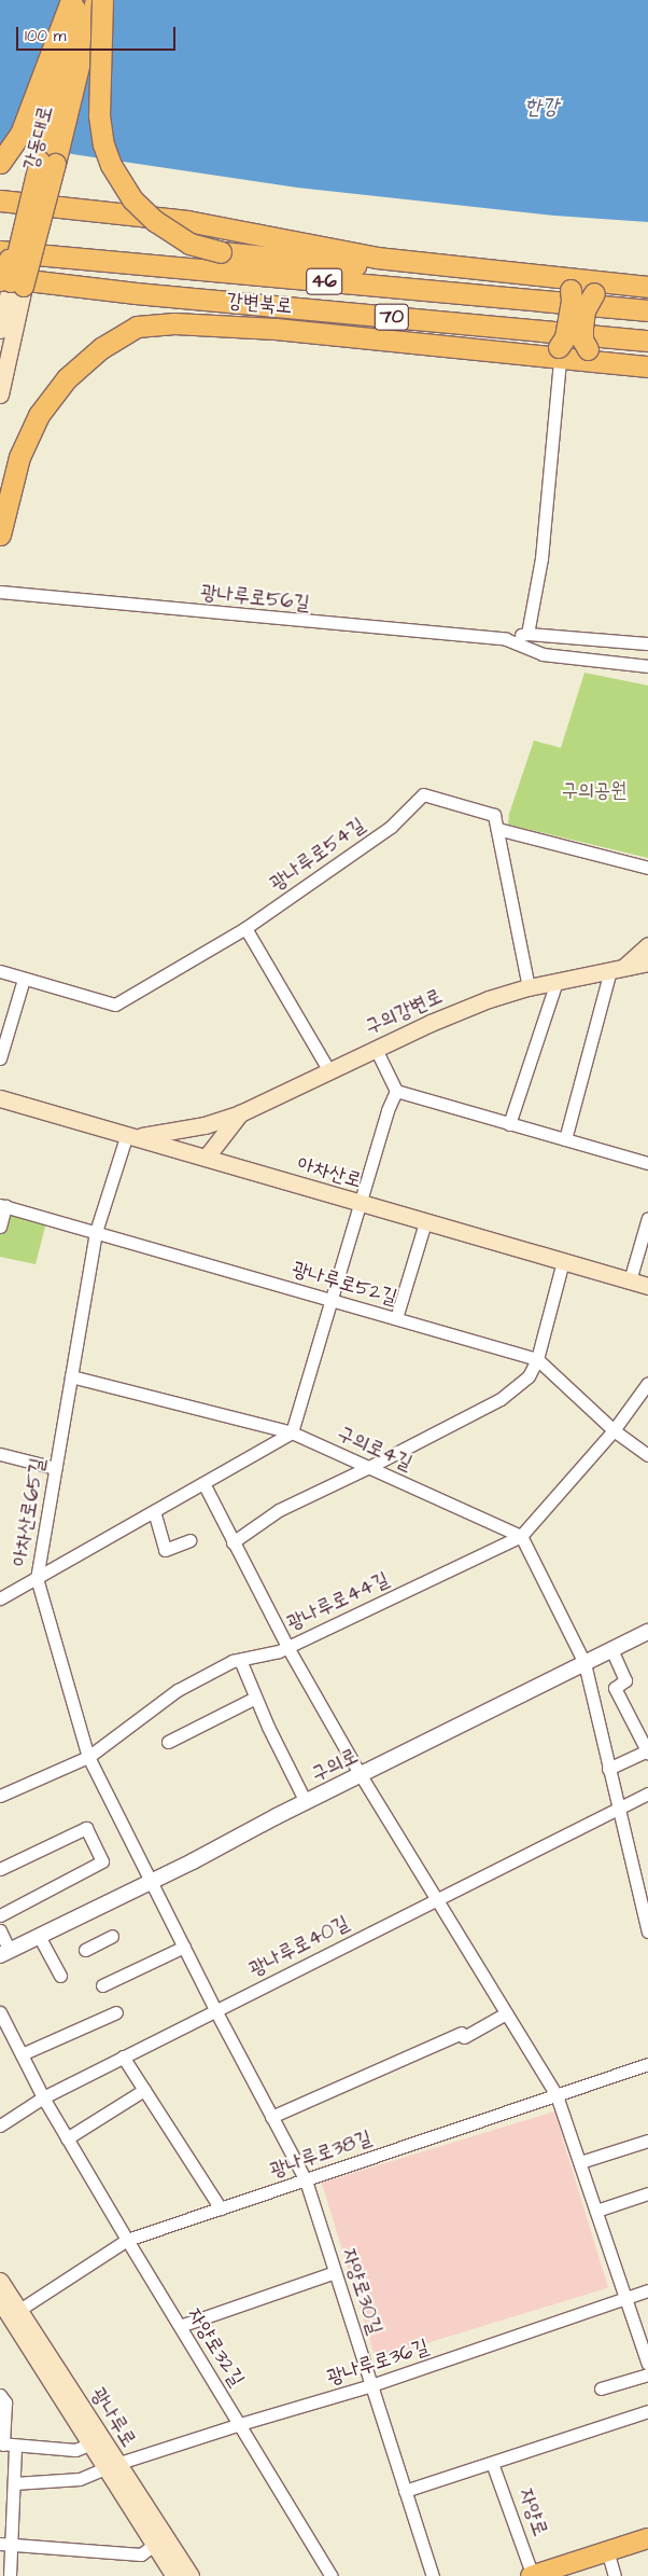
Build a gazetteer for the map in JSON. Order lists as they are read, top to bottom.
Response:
{
  "streets": {
    "highway": ["46", "강변북로", "70"],
    "main road": [
      "강동대로",
      "구의강변로",
      "아차산로",
      "광나루로",
      "자양로"
    ],
    "street": [
      "광나루로56길",
      "광나루로54길",
      "광나루로52길",
      "구의로4길",
      "아차산로65길",
      "광나루로44길",
      "구의로",
      "광나루로40길",
      "광나루로38길",
      "자양로30길",
      "자양로32길",
      "광나루로36길"
    ]
  },
  "crossings": [
    ["강동대로", "강변북로"],
    ["구의강변로", "아차산로"],
    ["아차산로", "아차산로65길"],
    ["광나루로52길", "아차산로65길"],
    ["광나루로52길", "광나루로44길"],
    ["구의로4길", "아차산로65길"],
    ["구의로4길", "광나루로44길"],
    ["아차산로65길", "광나루로44길"],
    ["아차산로65길", "구의로"],
    ["아차산로65길", "자양로30길"],
    ["구의로", "자양로30길"],
    ["광나루로40길", "자양로30길"],
    ["광나루로40길", "자양로32길"],
    ["광나루로38길", "자양로30길"],
    ["광나루로38길", "자양로32길"],
    ["광나루로38길", "광나루로"],
    ["자양로30길", "광나루로36길"],
    ["자양로32길", "광나루로36길"],
    ["광나루로36길", "광나루로"]
  ],
  "water": ["한강"],
  "parks": ["구의공원"],
  "scale_bar": "100 m"
}
